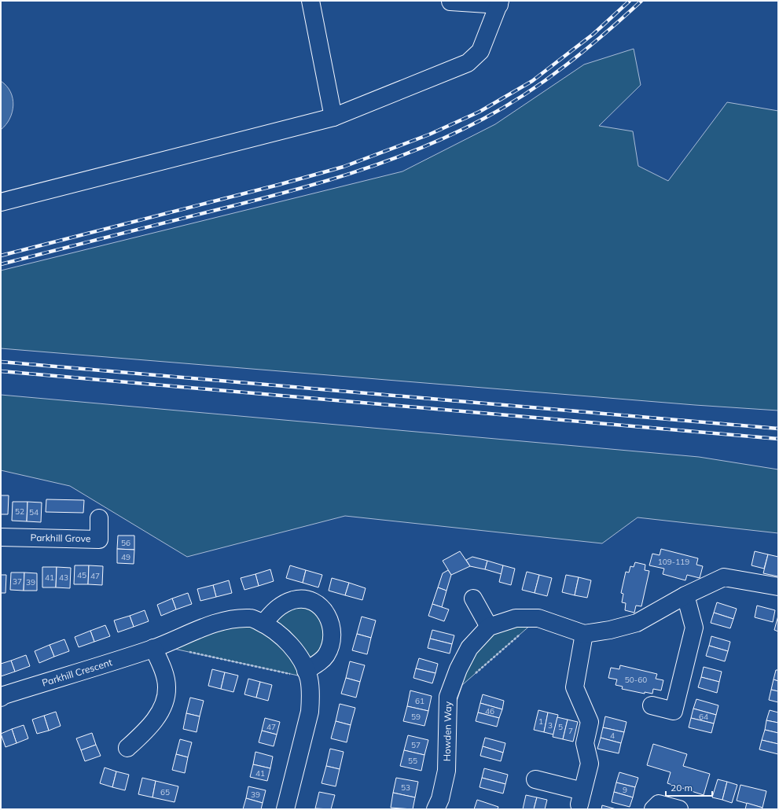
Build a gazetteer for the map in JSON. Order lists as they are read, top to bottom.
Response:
{
  "streets": {
    "street": ["Parkhill Grove", "Parkhill Crescent", "Howden Way"]
  },
  "house_numbers": [
    "52",
    "54",
    "56",
    "49",
    "109-119",
    "45",
    "47",
    "41",
    "43",
    "37",
    "39",
    "50-60",
    "61",
    "46",
    "59",
    "64",
    "1",
    "3",
    "47",
    "5",
    "7",
    "4",
    "57",
    "55",
    "41",
    "53",
    "9",
    "65",
    "39"
  ],
  "scale_bar": "20 m"
}
